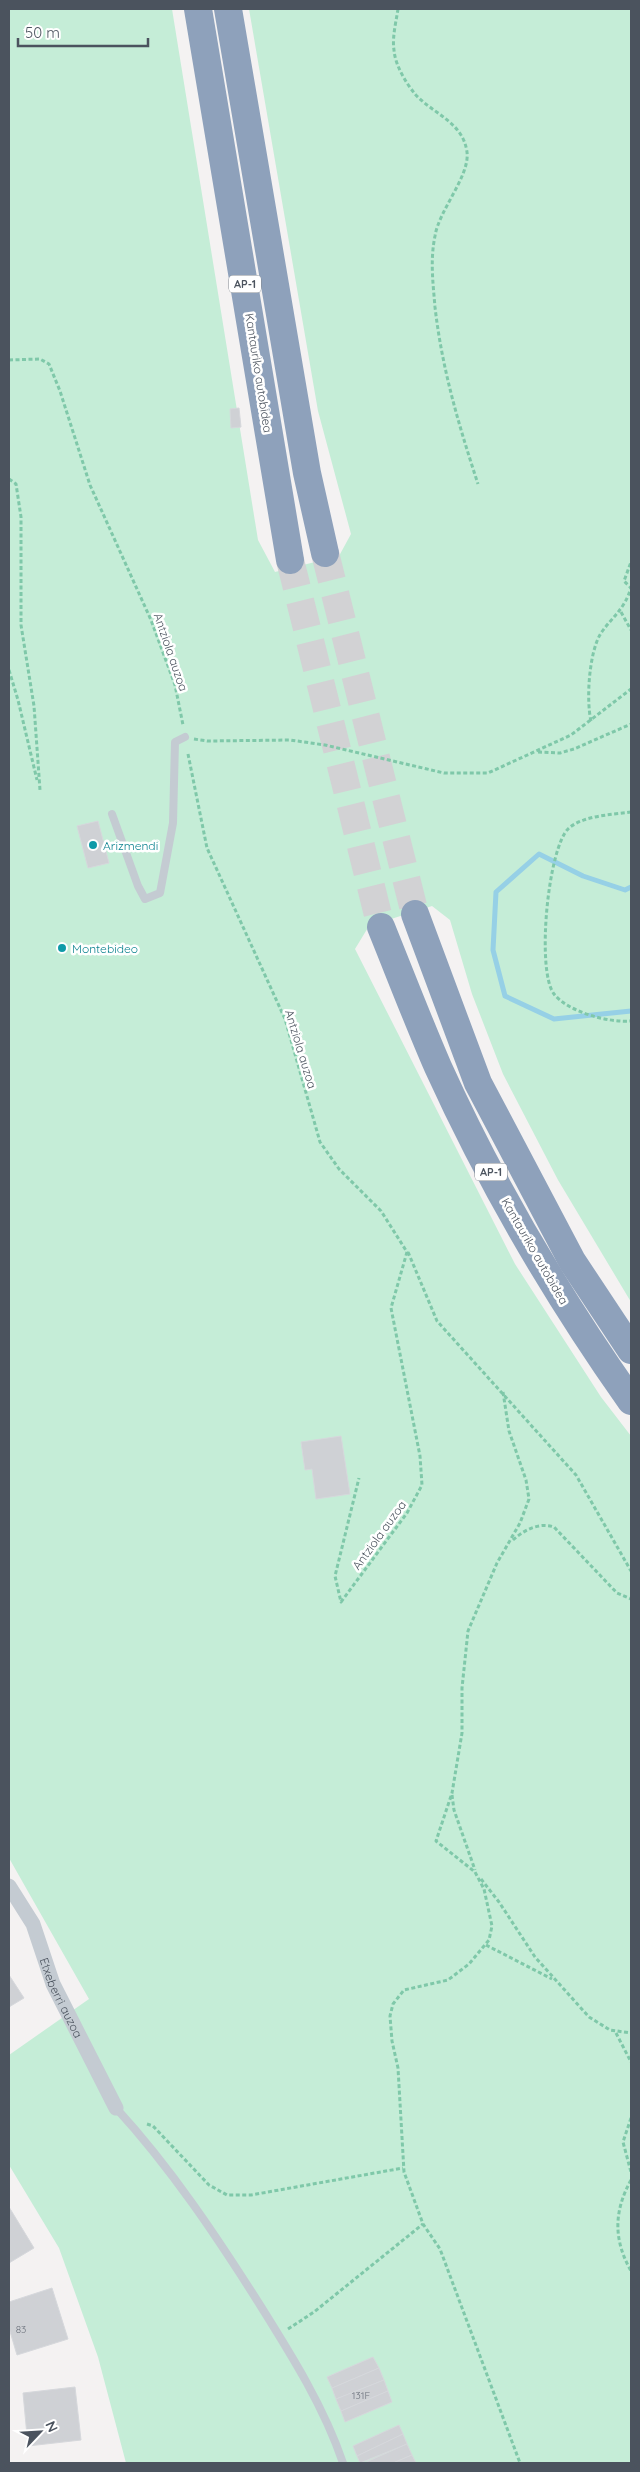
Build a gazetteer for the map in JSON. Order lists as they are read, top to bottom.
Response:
{
  "streets": {
    "highway": ["AP-1", "Kantauriko autobidea"],
    "street": ["Etxeberri auzoa"],
    "path": ["Antziola auzoa"]
  },
  "places": ["Arizmendi", "Montebideo"],
  "house_numbers": ["83", "131F"],
  "scale_bar": "50 m",
  "north": "top right"
}
